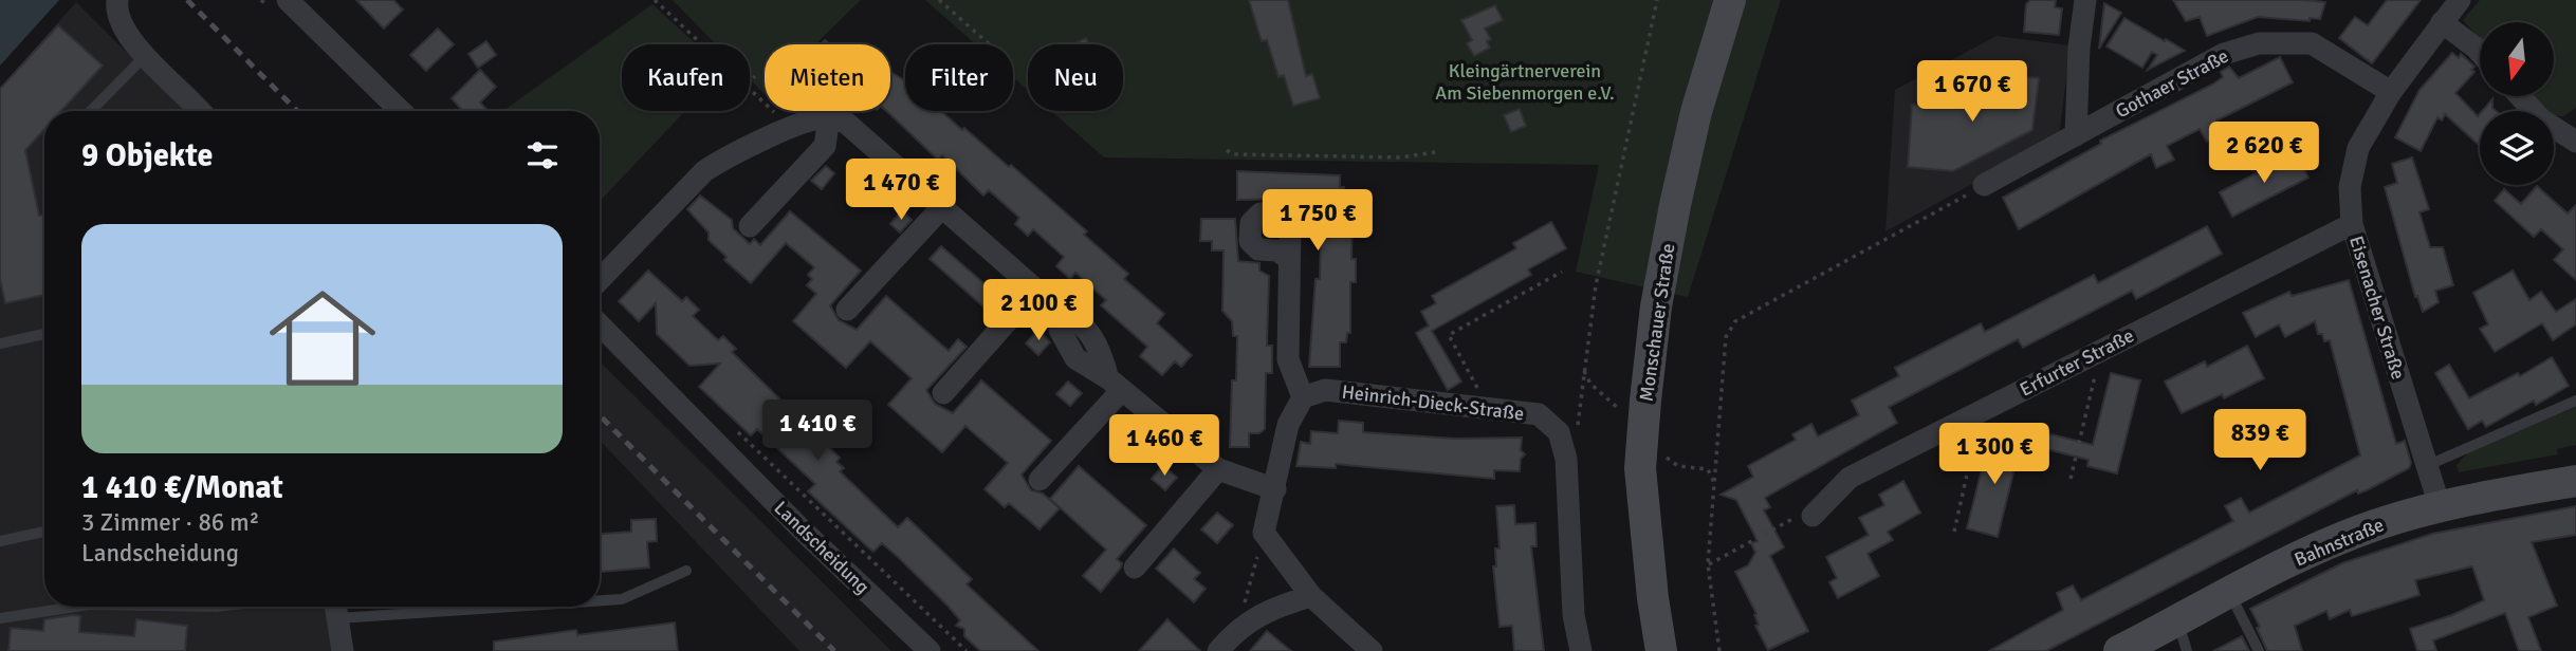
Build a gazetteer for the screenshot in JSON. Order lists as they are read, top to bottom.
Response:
{
  "streets": {
    "main road": ["Monschauer Straße", "Bahnstraße"],
    "street": [
      "Gothaer Straße",
      "Eisenacher Straße",
      "Erfurter Straße",
      "Heinrich-Dieck-Straße",
      "Landscheidung"
    ]
  },
  "crossings": [
    ["Gothaer Straße", "Eisenacher Straße"],
    ["Eisenacher Straße", "Erfurter Straße"],
    ["Eisenacher Straße", "Bahnstraße"]
  ],
  "parks": ["Kleingärtnerverein Am Siebenmorgen e.V."],
  "north": "bottom",
  "page": {
    "chip": [
      "Kaufen",
      "Mieten",
      "Filter",
      "Neu"
    ],
    "price": [
      "1 670 €",
      "2 620 €",
      "1 470 €",
      "1 750 €",
      "2 100 €",
      "1 410 €",
      "839 €",
      "1 460 €",
      "1 300 €"
    ],
    "heading": "9 Objekte",
    "list": [
      {
        "name": "1 410 €/Monat",
        "note": "3 Zimmer · 86 m² · Landscheidung"
      }
    ]
  }
}
